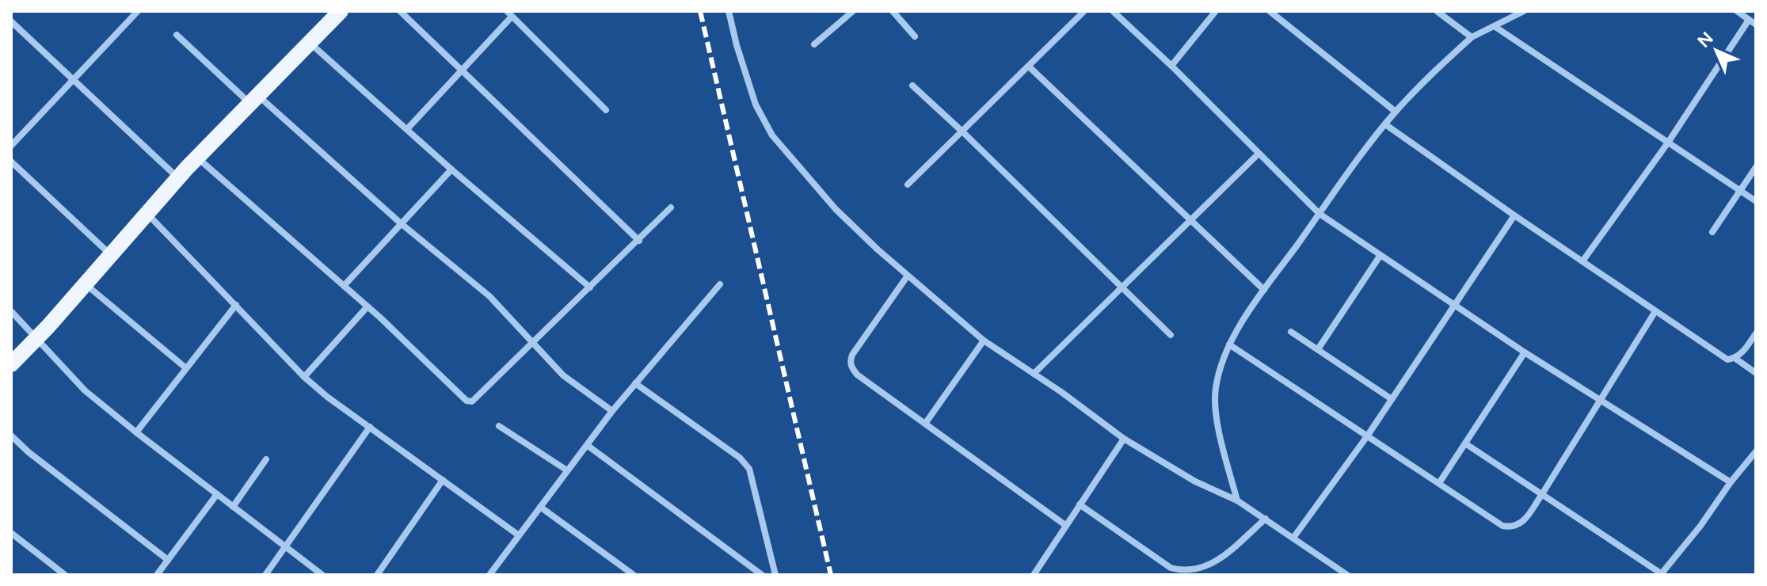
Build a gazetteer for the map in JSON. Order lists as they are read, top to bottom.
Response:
{
  "north": "top left"
}
